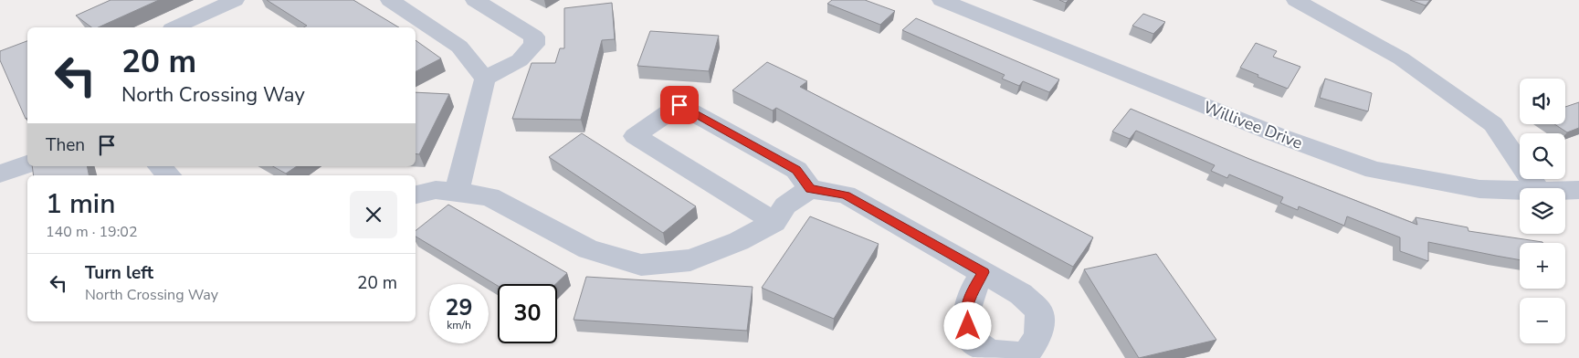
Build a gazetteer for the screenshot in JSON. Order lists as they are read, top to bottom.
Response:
{
  "streets": {
    "street": ["Willivee Drive"]
  },
  "page": {
    "turn": ["20 m", "North Crossing Way"],
    "map_buttons": ["+", "−"],
    "then": "Then",
    "heading": ["1 min", "140 m · 19:02"],
    "list": [
      {
        "name": "Turn left",
        "note": "North Crossing Way",
        "value": "20 m"
      }
    ],
    "speed": "29 km/h",
    "limit": "30"
  }
}
